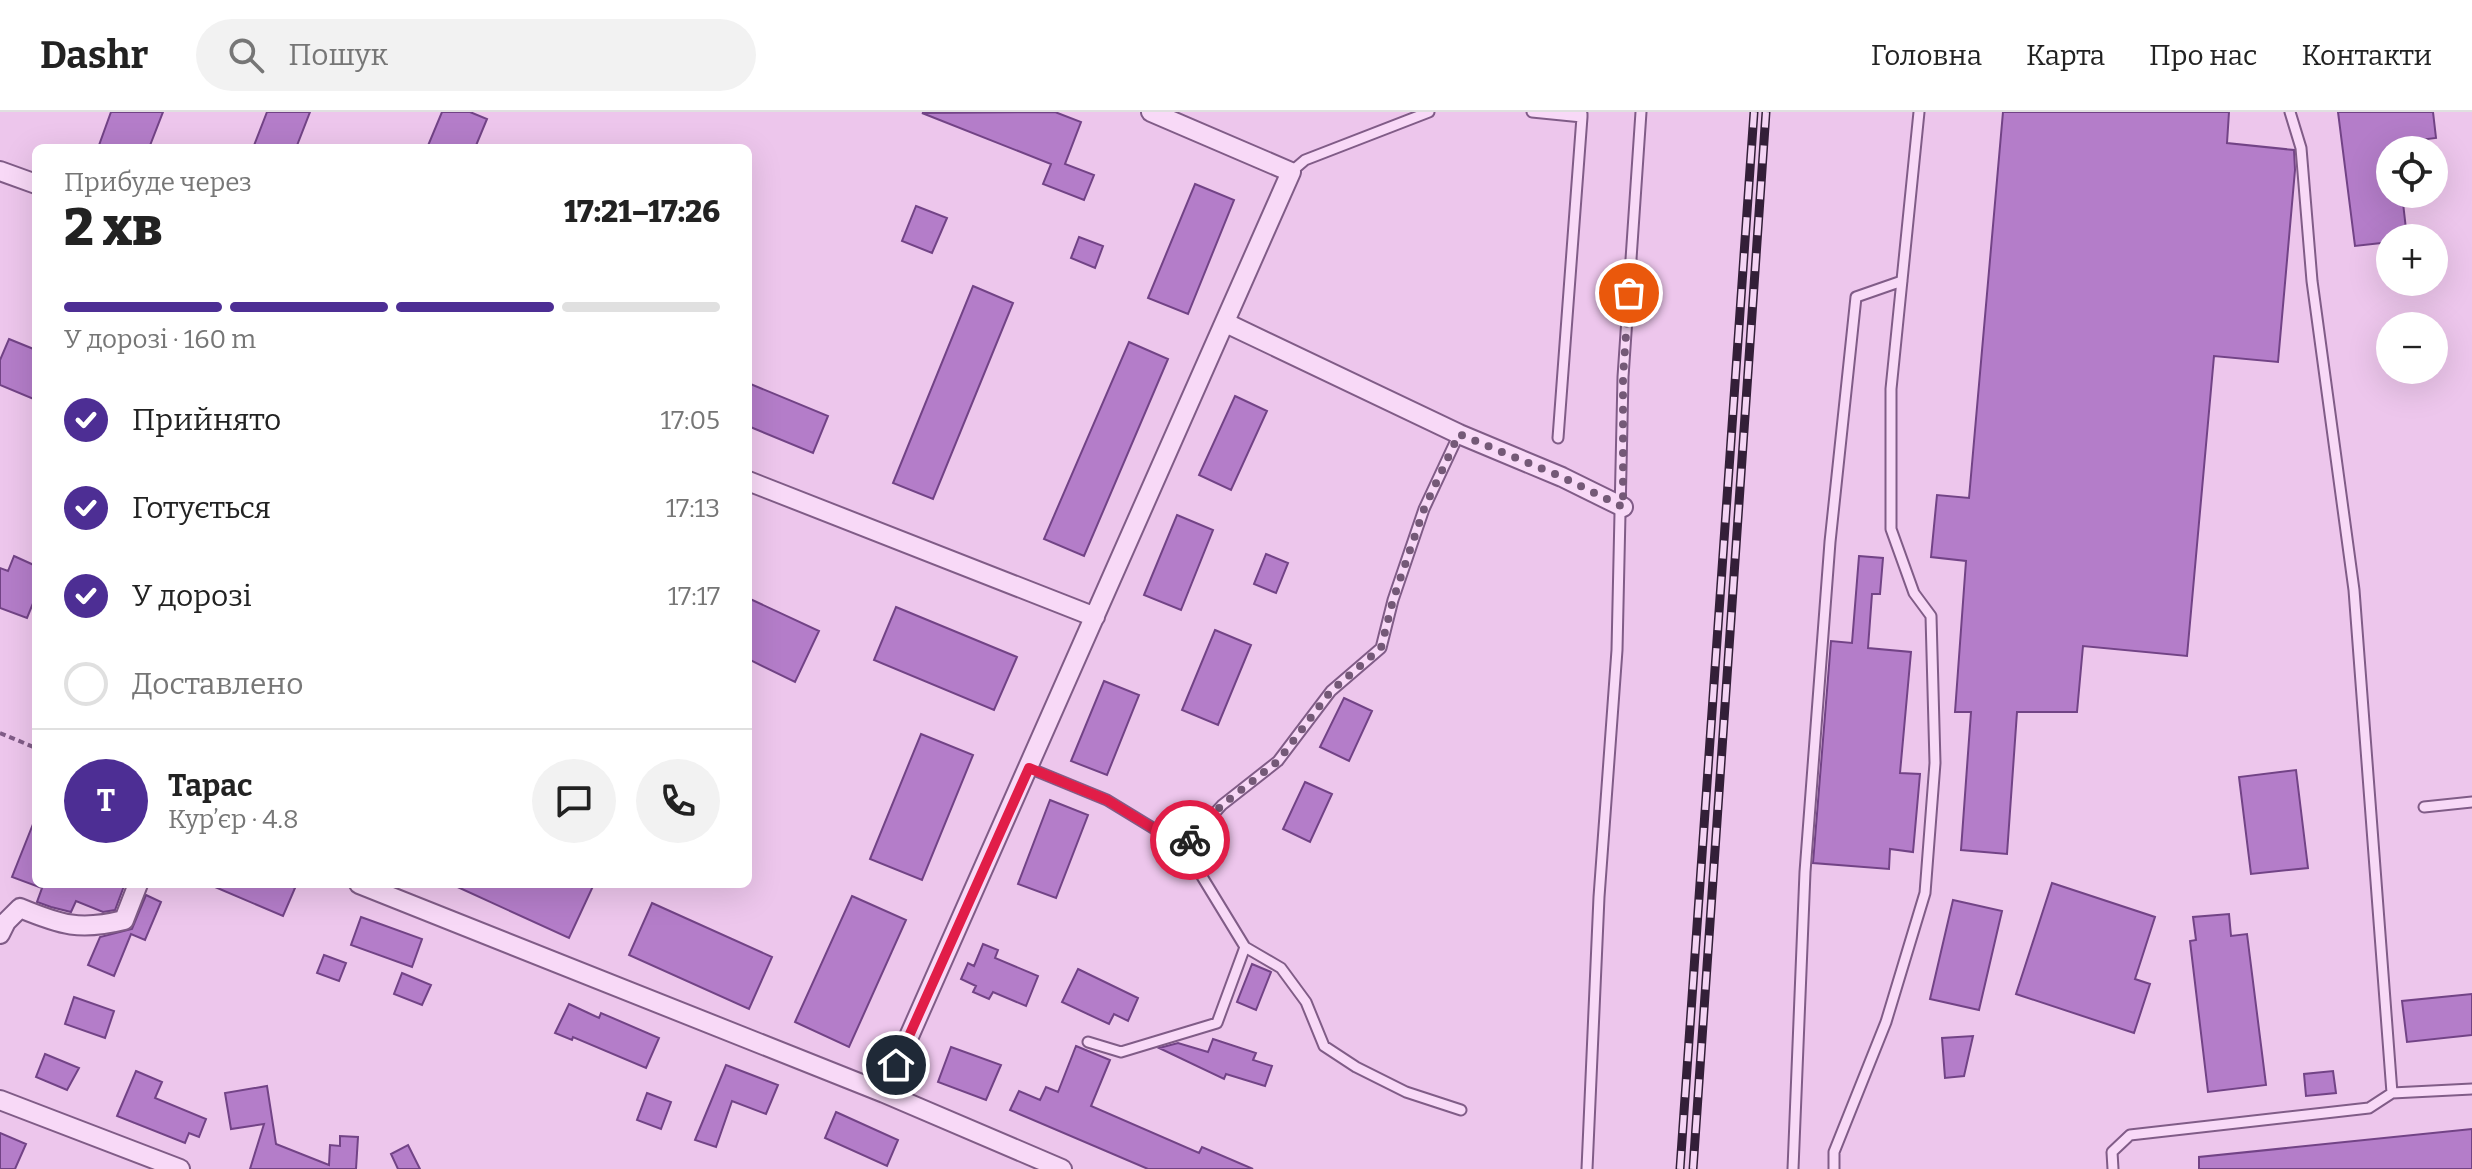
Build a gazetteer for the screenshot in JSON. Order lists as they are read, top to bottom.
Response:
{
  "page": {
    "header": "Dashr",
    "search": "Пошук",
    "nav": [
      "Головна",
      "Карта",
      "Про нас",
      "Контакти"
    ],
    "map_buttons": ["+", "−"],
    "heading": ["2 хв", "Прибуде через", "17:21–17:26"],
    "panel": ["Тарас", "Кур’єр · 4.8"],
    "bar": "У дорозі · 160 m",
    "list": [
      ["Прийнято", "17:05"],
      ["Готується", "17:13"],
      ["У дорозі", "17:17"],
      "Доставлено"
    ],
    "round": "Т"
  }
}
